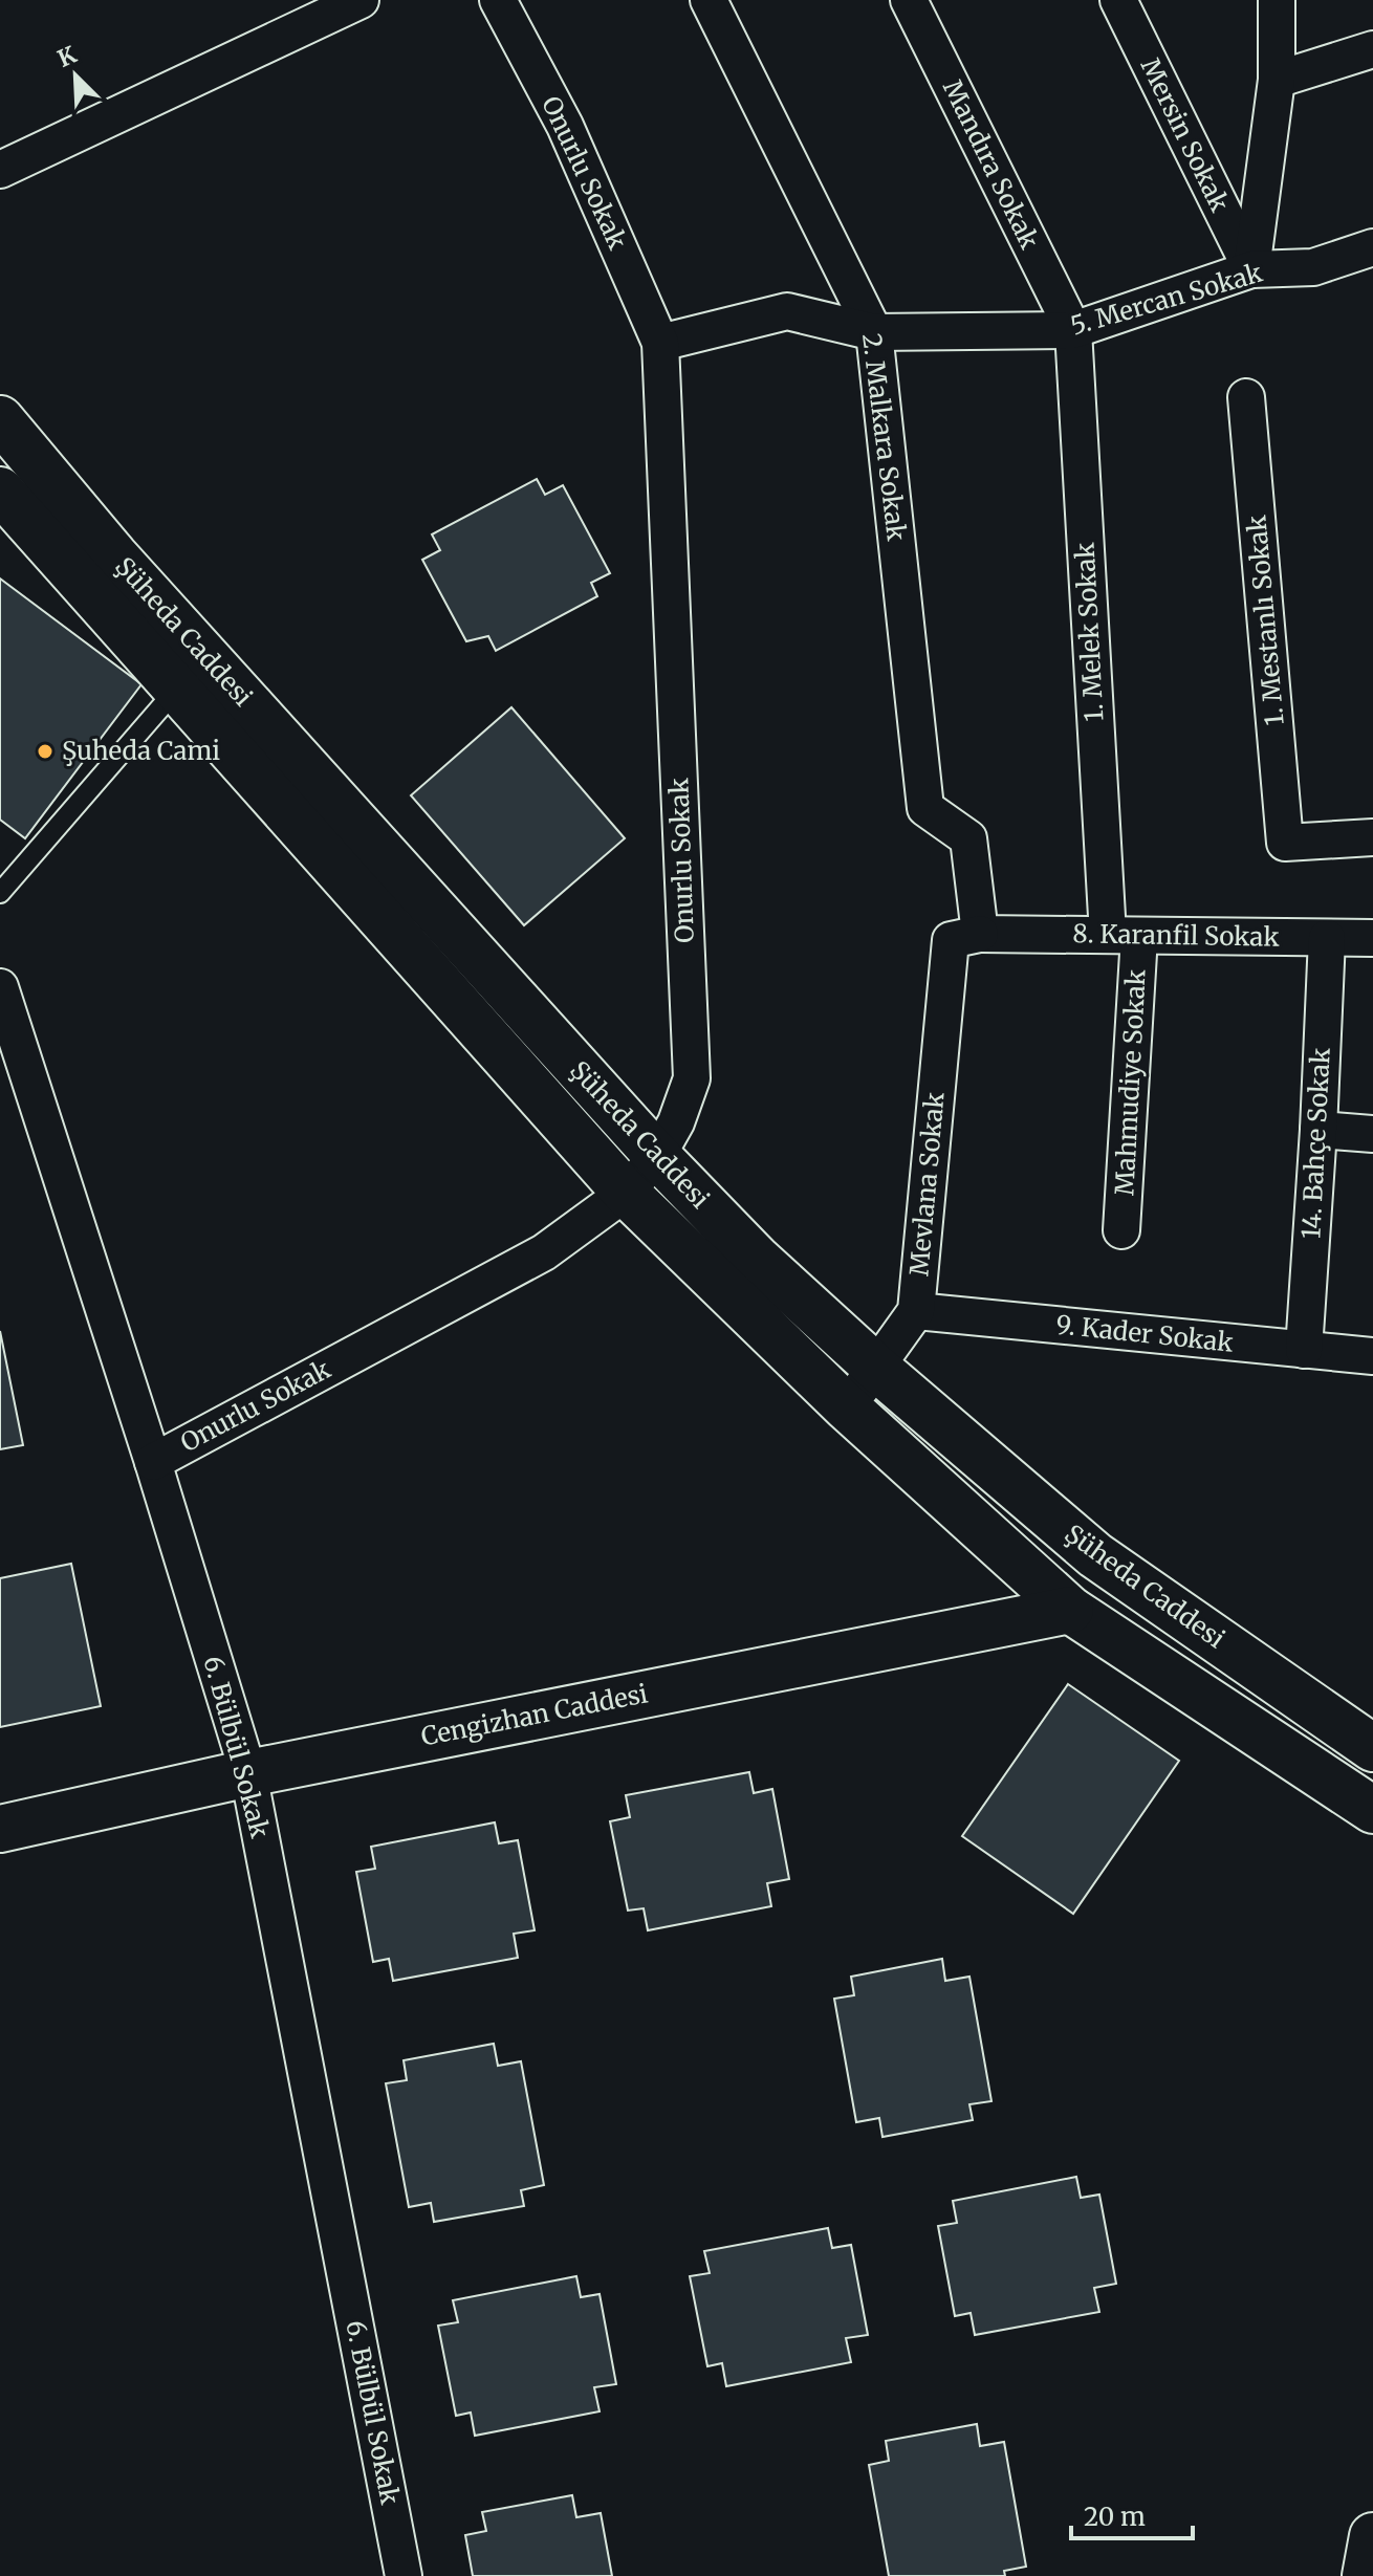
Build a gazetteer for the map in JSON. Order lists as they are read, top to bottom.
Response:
{
  "streets": {
    "main road": ["Şüheda Caddesi", "Cengizhan Caddesi"],
    "street": [
      "Mersin Sokak",
      "Mandıra Sokak",
      "Onurlu Sokak",
      "5. Mercan Sokak",
      "2. Malkara Sokak",
      "1. Mestanlı Sokak",
      "1. Melek Sokak",
      "8. Karanfil Sokak",
      "Mahmudiye Sokak",
      "14. Bahçe Sokak",
      "Mevlana Sokak",
      "9. Kader Sokak",
      "6. Bülbül Sokak"
    ]
  },
  "crossings": [
    ["Mersin Sokak", "5. Mercan Sokak"],
    ["Mandıra Sokak", "5. Mercan Sokak"],
    ["Mandıra Sokak", "1. Melek Sokak"],
    ["Onurlu Sokak", "5. Mercan Sokak"],
    ["Onurlu Sokak", "Şüheda Caddesi"],
    ["Onurlu Sokak", "6. Bülbül Sokak"],
    ["5. Mercan Sokak", "2. Malkara Sokak"],
    ["5. Mercan Sokak", "1. Melek Sokak"],
    ["2. Malkara Sokak", "8. Karanfil Sokak"],
    ["2. Malkara Sokak", "Mevlana Sokak"],
    ["Şüheda Caddesi", "Mevlana Sokak"],
    ["Şüheda Caddesi", "Cengizhan Caddesi"],
    ["1. Melek Sokak", "8. Karanfil Sokak"],
    ["1. Melek Sokak", "Mahmudiye Sokak"],
    ["8. Karanfil Sokak", "Mahmudiye Sokak"],
    ["8. Karanfil Sokak", "14. Bahçe Sokak"],
    ["8. Karanfil Sokak", "Mevlana Sokak"],
    ["14. Bahçe Sokak", "9. Kader Sokak"],
    ["Mevlana Sokak", "9. Kader Sokak"],
    ["Cengizhan Caddesi", "6. Bülbül Sokak"]
  ],
  "places": ["Şuheda Cami"],
  "scale_bar": "20 m",
  "north": "top left"
}
